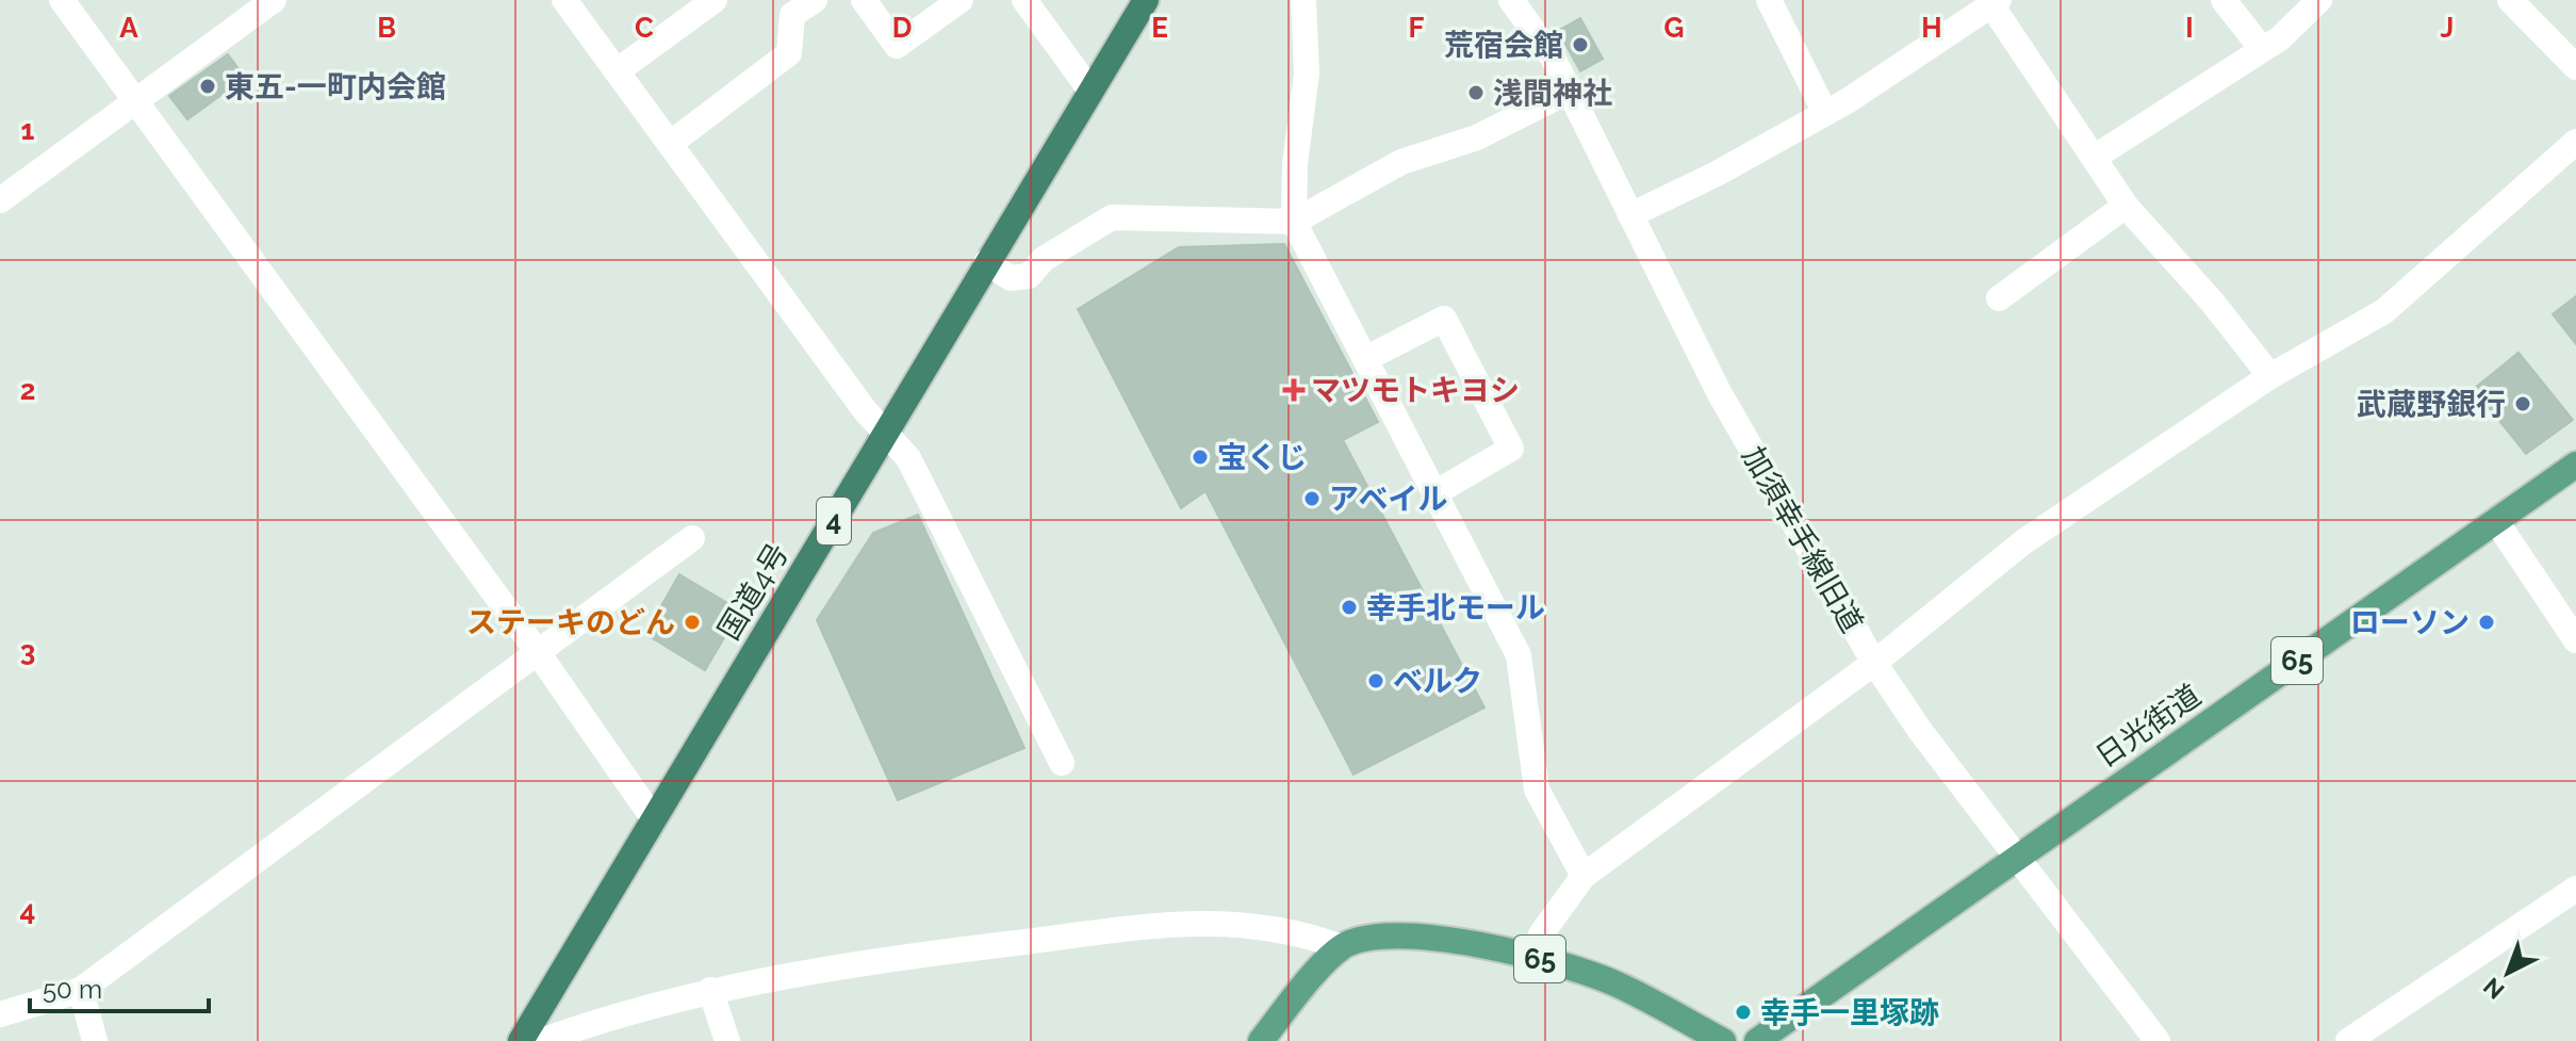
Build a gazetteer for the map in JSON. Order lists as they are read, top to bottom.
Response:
{
  "streets": {
    "highway": ["4", "国道4号"],
    "main road": ["65", "日光街道"],
    "street": ["加須幸手線旧道"]
  },
  "crossings": [
    ["加須幸手線旧道", "日光街道"]
  ],
  "places": {
    "other": [
      "荒宿会館",
      "東五-一町内会館",
      "浅間神社",
      "武蔵野銀行",
      "宝くじ",
      "アベイル",
      "幸手北モール",
      "ステーキのどん",
      "ローソン",
      "ベルク",
      "幸手一里塚跡"
    ],
    "health": ["マツモトキヨシ"]
  },
  "scale_bar": "50 m",
  "north": "bottom left",
  "grid": {
    "columns": [
      "A",
      "B",
      "C",
      "D",
      "E",
      "F",
      "G",
      "H",
      "I",
      "J"
    ],
    "rows": [
      "1",
      "2",
      "3",
      "4"
    ]
  }
}
